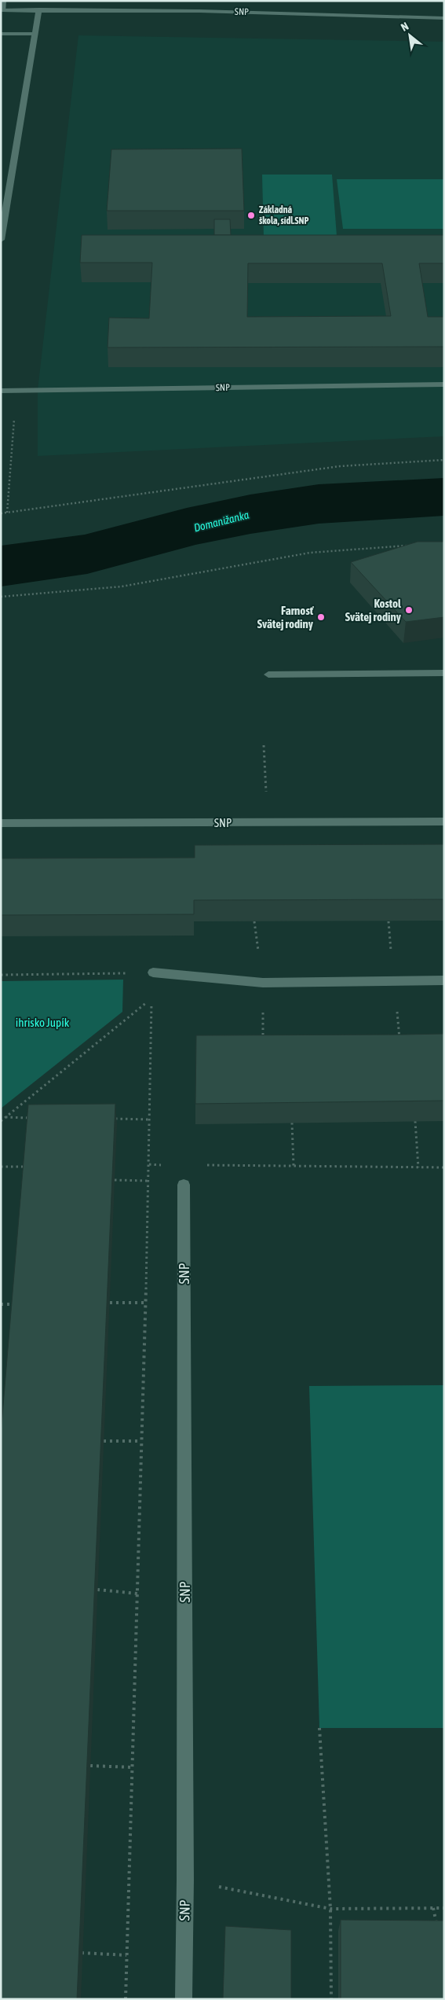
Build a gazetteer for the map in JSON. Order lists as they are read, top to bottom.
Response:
{
  "streets": {
    "street": ["SNP"]
  },
  "water": ["Domanižanka"],
  "parks": ["ihrisko Jupík"],
  "places": ["Základná škola, sídl.SNP", "Kostol Svätej rodiny", "Farnosť Svätej rodiny"],
  "north": "top left"
}
